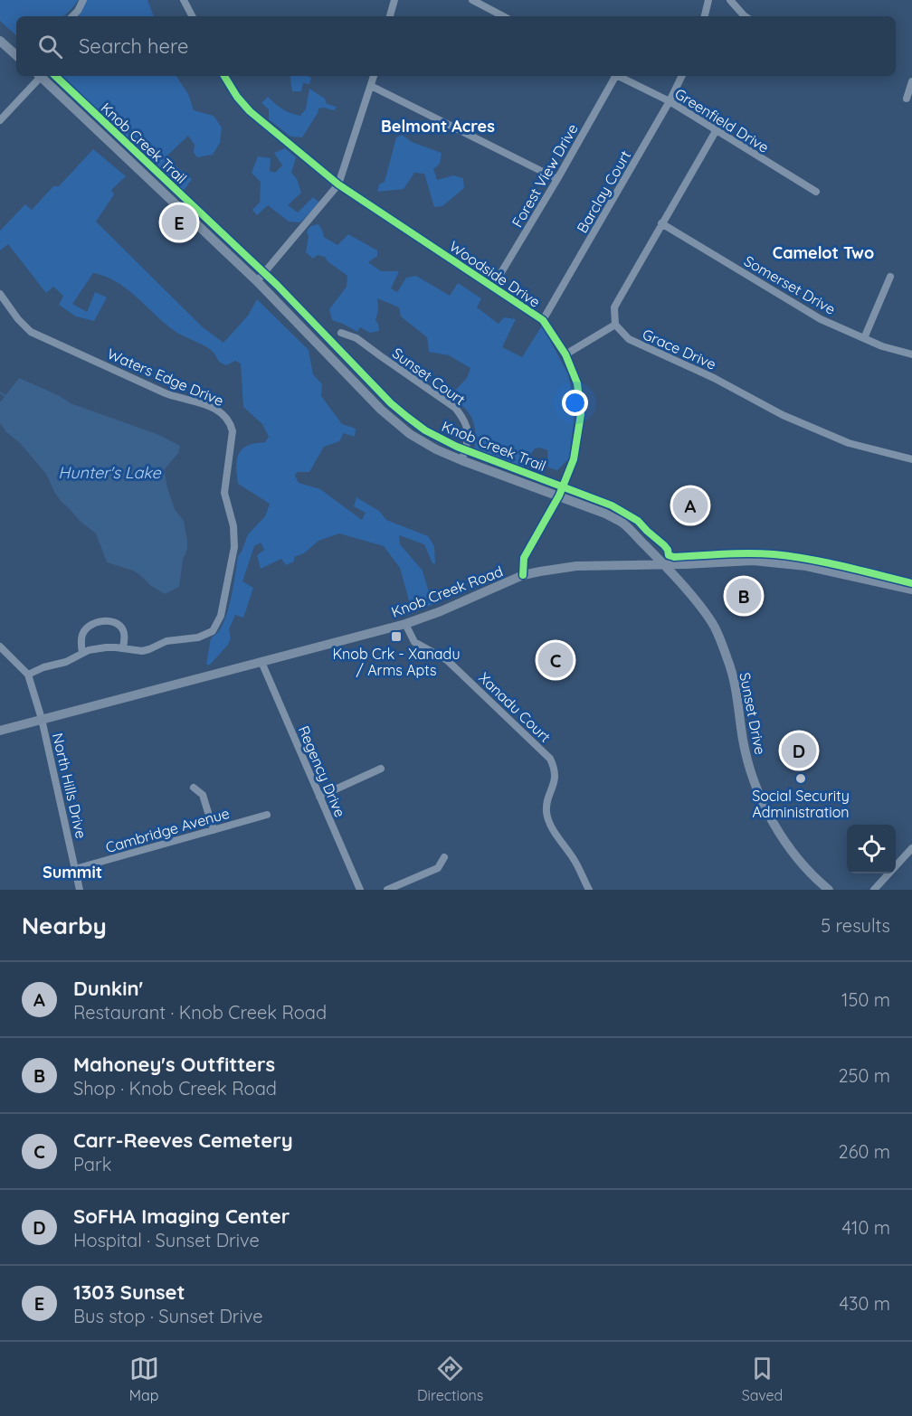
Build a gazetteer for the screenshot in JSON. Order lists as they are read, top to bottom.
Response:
{
  "streets": {
    "main road": ["Knob Creek Road", "Sunset Drive"],
    "street": [
      "Greenfield Drive",
      "Forest View Drive",
      "Barclay Court",
      "Woodside Drive",
      "Somerset Drive",
      "Grace Drive",
      "Sunset Court",
      "Waters Edge Drive",
      "Xanadu Court",
      "Regency Drive",
      "North Hills Drive",
      "Cambridge Avenue"
    ],
    "cycle path": ["Knob Creek Trail"]
  },
  "crossings": [
    ["Greenfield Drive", "Barclay Court"],
    ["Forest View Drive", "Woodside Drive"],
    ["Barclay Court", "Woodside Drive"],
    ["Woodside Drive", "Knob Creek Road"],
    ["Woodside Drive", "Sunset Drive"],
    ["Sunset Court", "Sunset Drive"],
    ["Waters Edge Drive", "North Hills Drive"],
    ["Knob Creek Road", "Xanadu Court"],
    ["Knob Creek Road", "Sunset Drive"],
    ["Knob Creek Road", "Regency Drive"],
    ["Knob Creek Road", "North Hills Drive"],
    ["North Hills Drive", "Cambridge Avenue"]
  ],
  "districts": ["Belmont Acres", "Camelot Two", "Summit"],
  "water": ["Hunter's Lake"],
  "places": {
    "transit": ["Knob Crk - Xanadu / Arms Apts"],
    "other": ["Social Security Administration"]
  },
  "page": {
    "search": "Search here",
    "pins": [
      "E",
      "A",
      "B",
      "C",
      "D"
    ],
    "heading": ["Nearby", "5 results"],
    "list": [
      {
        "mark": "A",
        "name": "Dunkin'",
        "note": "Restaurant · Knob Creek Road",
        "value": "150 m"
      },
      {
        "mark": "B",
        "name": "Mahoney's Outfitters",
        "note": "Shop · Knob Creek Road",
        "value": "250 m"
      },
      {
        "mark": "C",
        "name": "Carr-Reeves Cemetery",
        "note": "Park",
        "value": "260 m"
      },
      {
        "mark": "D",
        "name": "SoFHA Imaging Center",
        "note": "Hospital · Sunset Drive",
        "value": "410 m"
      },
      {
        "mark": "E",
        "name": "1303 Sunset",
        "note": "Bus stop · Sunset Drive",
        "value": "430 m"
      }
    ],
    "nav": ["Map", "Directions", "Saved"]
  }
}
